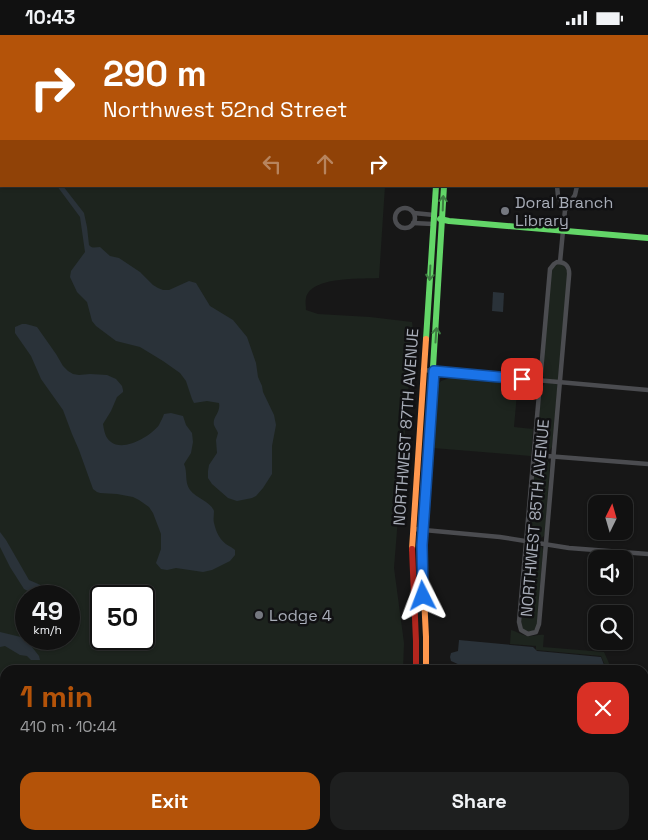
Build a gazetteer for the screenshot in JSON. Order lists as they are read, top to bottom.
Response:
{
  "streets": {
    "main road": ["NORTHWEST 87TH AVENUE"],
    "street": ["NORTHWEST 85TH AVENUE"]
  },
  "places": ["Doral Branch Library", "Lodge 4"],
  "north": "top",
  "page": {
    "status": "10:43",
    "turn": ["290 m", "Northwest 52nd Street"],
    "speed": "49 km/h",
    "limit": "50",
    "heading": ["1 min", "410 m · 10:44"],
    "buttons": ["Exit", "Share"]
  }
}
